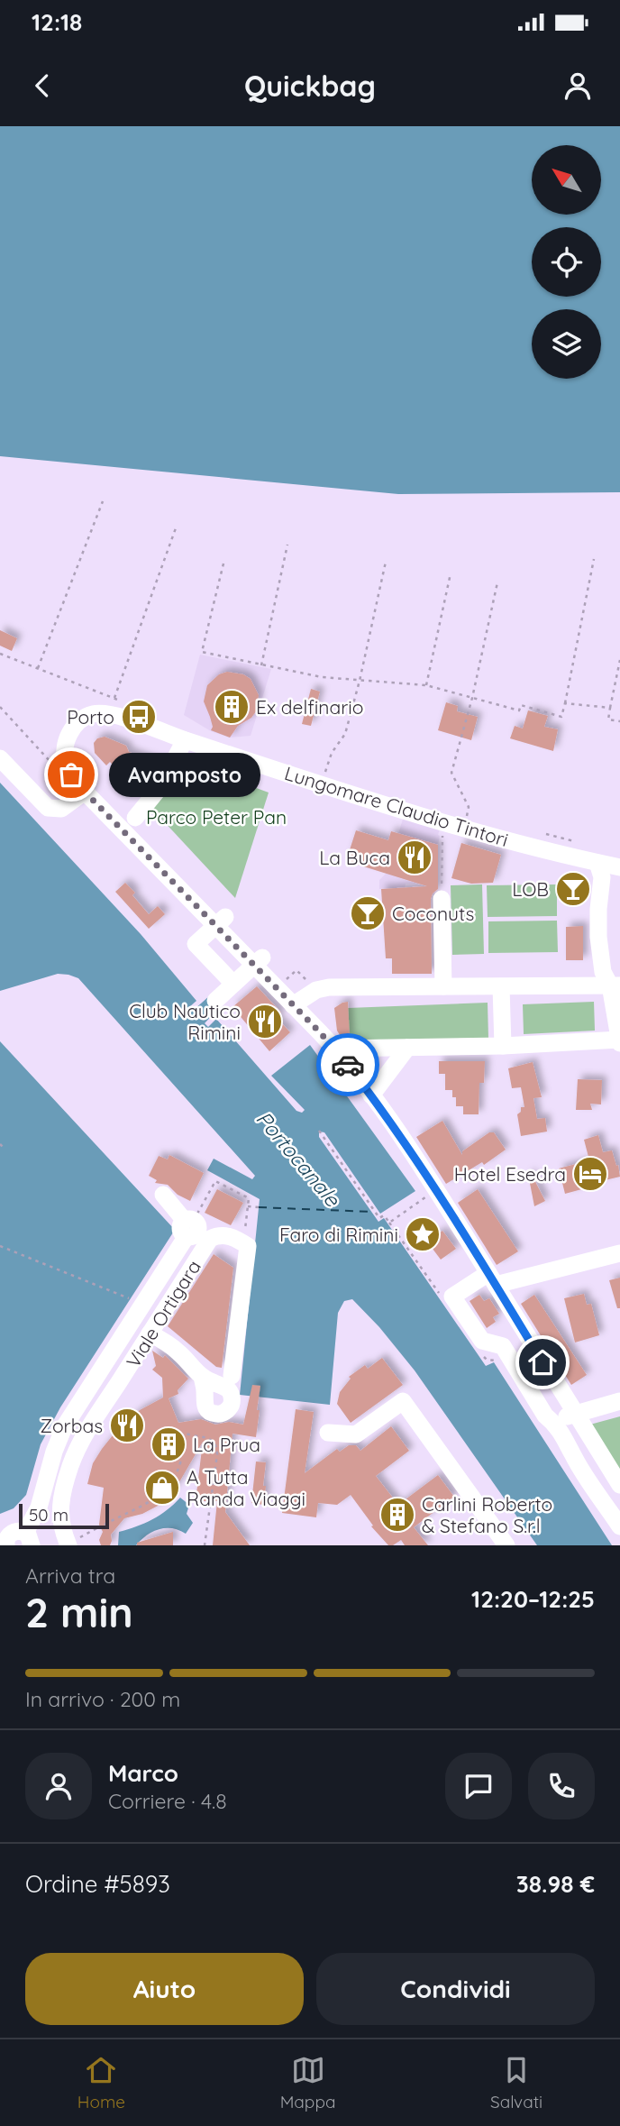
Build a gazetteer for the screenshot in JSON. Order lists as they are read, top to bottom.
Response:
{
  "streets": {
    "street": ["Lungomare Claudio Tintori", "Viale Ortigara"]
  },
  "water": ["Portocanale"],
  "parks": ["Parco Peter Pan"],
  "places": {
    "building": ["Ex delfinario", "La Prua", "Carlini Roberto & Stefano S.r.l"],
    "bus stop": ["Porto"],
    "other": ["Avamposto"],
    "restaurant": ["La Buca", "Club Nautico Rimini", "Zorbas"],
    "bar": ["LOB", "Coconuts"],
    "hotel": ["Hotel Esedra"],
    "place": ["Faro di Rimini"],
    "shop": ["A Tutta Randa Viaggi"]
  },
  "scale_bar": "50 m",
  "north": "top left",
  "page": {
    "status": "12:18",
    "header": "Quickbag",
    "bubble": "Avamposto",
    "scale": "50 m",
    "heading": ["2 min", "Arriva tra", "12:20–12:25"],
    "panel": [
      "Marco",
      "Corriere · 4.8",
      "Ordine #5893",
      "38.98 €"
    ],
    "bar": "In arrivo · 200 m",
    "buttons": ["Aiuto", "Condividi"],
    "tabs": ["Home", "Mappa", "Salvati"]
  }
}
